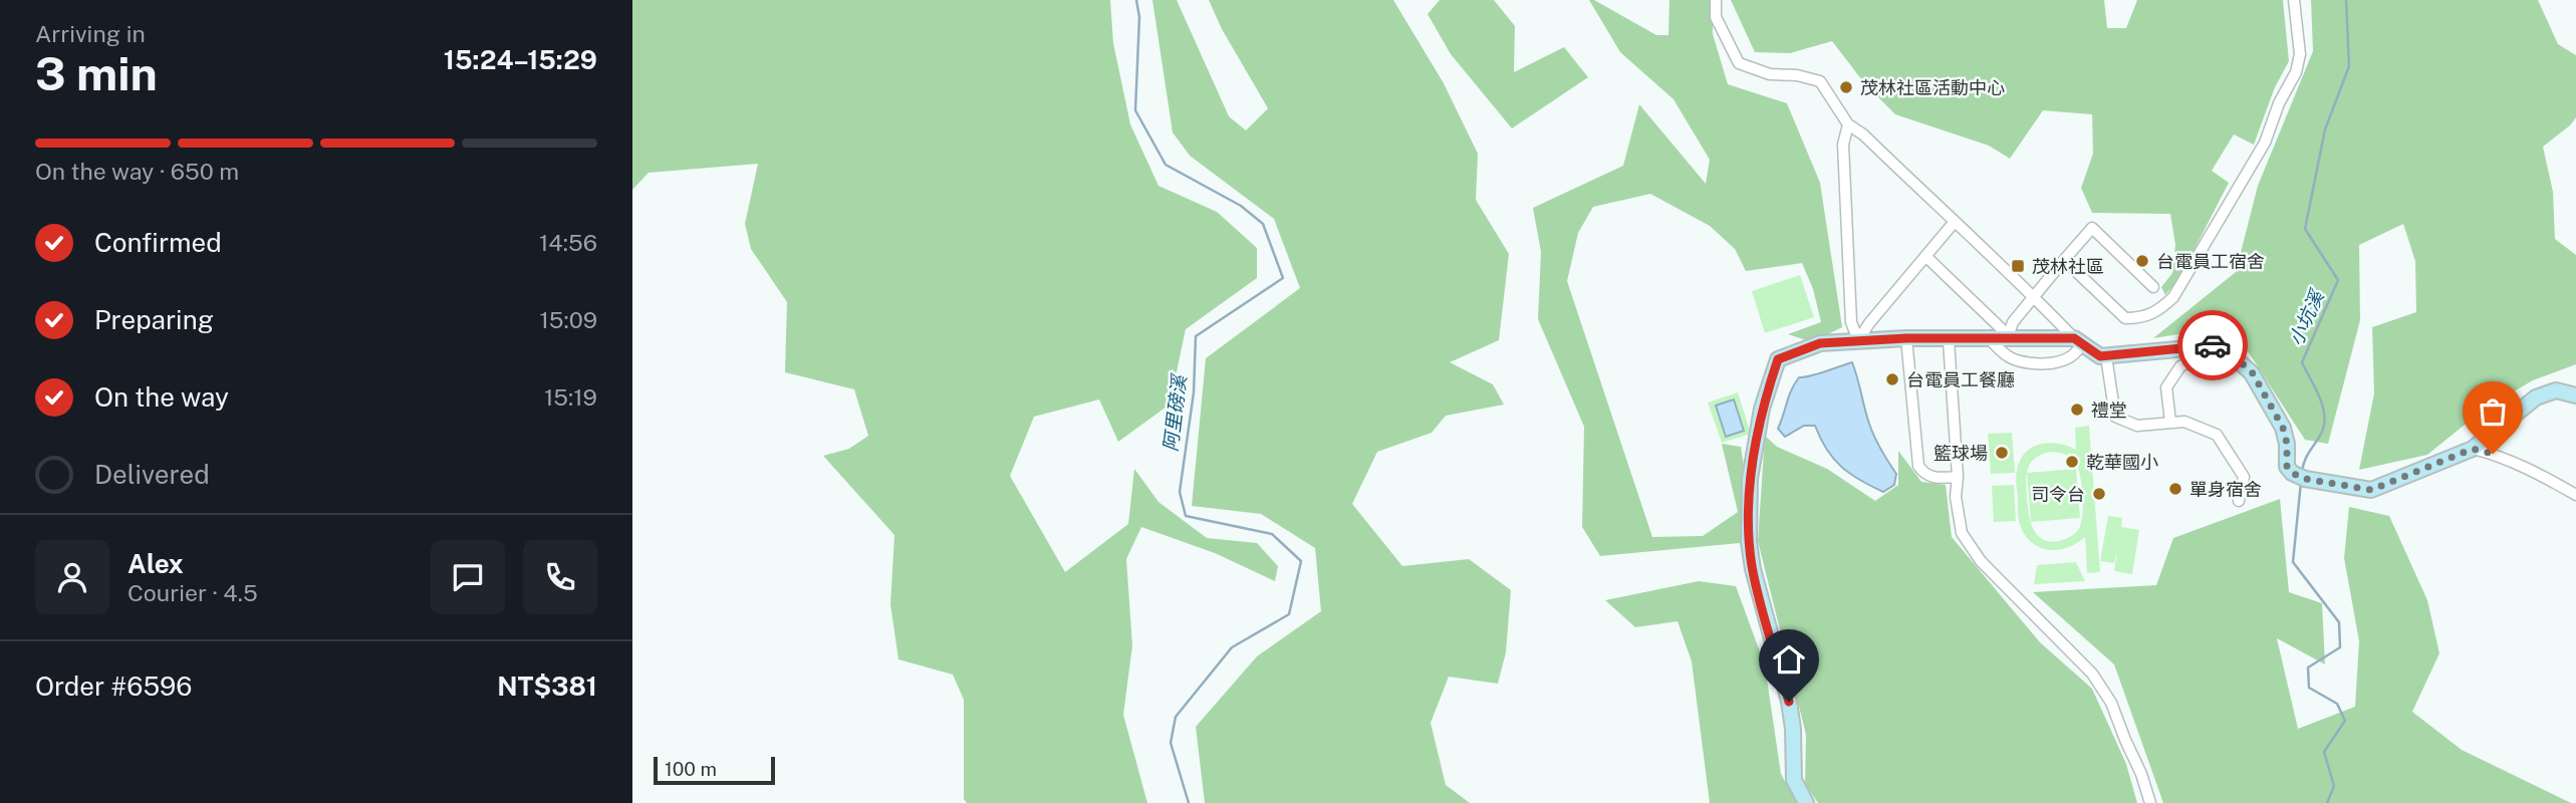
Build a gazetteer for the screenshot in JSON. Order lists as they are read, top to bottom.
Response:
{
  "water": ["小坑溪", "阿里磅溪"],
  "places": {
    "other": [
      "茂林社區活動中心",
      "台電員工宿舍",
      "台電員工餐廳",
      "禮堂",
      "籃球場",
      "乾華國小",
      "單身宿舍",
      "司令台"
    ],
    "transit": ["茂林社區"]
  },
  "scale_bar": "100 m",
  "page": {
    "heading": ["3 min", "Arriving in", "15:24–15:29"],
    "panel": [
      "Alex",
      "Courier · 4.5",
      "Order #6596",
      "NT$381"
    ],
    "bar": "On the way · 650 m",
    "list": [
      ["Confirmed", "14:56"],
      ["Preparing", "15:09"],
      ["On the way", "15:19"],
      "Delivered"
    ],
    "scale": "100 m"
  }
}
